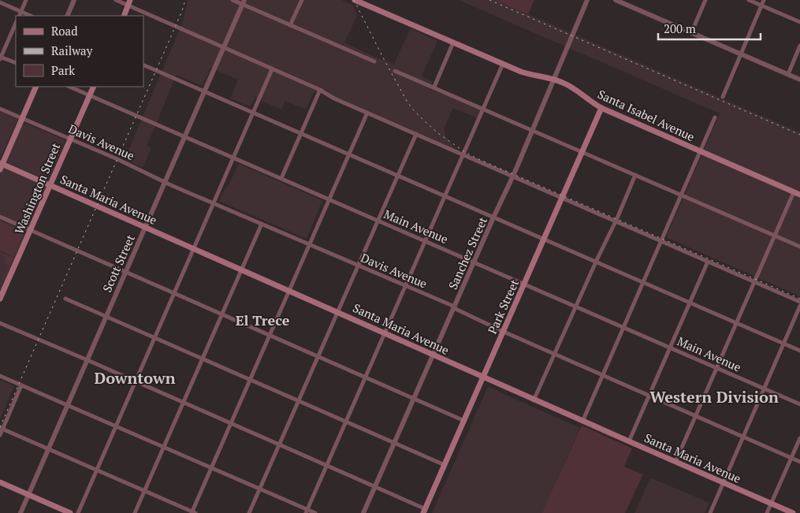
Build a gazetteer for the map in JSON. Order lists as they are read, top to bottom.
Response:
{
  "streets": {
    "main road": [
      "Santa Isabel Avenue",
      "Washington Street",
      "Santa Maria Avenue",
      "Park Street"
    ],
    "street": [
      "Davis Avenue",
      "Main Avenue",
      "Sanchez Street",
      "Scott Street"
    ]
  },
  "crossings": [
    ["Santa Isabel Avenue", "Sanchez Street"],
    ["Santa Isabel Avenue", "Park Street"],
    ["Davis Avenue", "Washington Street"],
    ["Davis Avenue", "Sanchez Street"],
    ["Davis Avenue", "Scott Street"],
    ["Davis Avenue", "Park Street"],
    ["Washington Street", "Santa Maria Avenue"],
    ["Washington Street", "Main Avenue"],
    ["Santa Maria Avenue", "Sanchez Street"],
    ["Santa Maria Avenue", "Scott Street"],
    ["Santa Maria Avenue", "Park Street"],
    ["Main Avenue", "Sanchez Street"],
    ["Main Avenue", "Scott Street"],
    ["Main Avenue", "Park Street"]
  ],
  "districts": ["El Trece", "Downtown", "Western Division"],
  "legend": ["Road", "Railway", "Park"],
  "scale_bar": "200 m"
}
